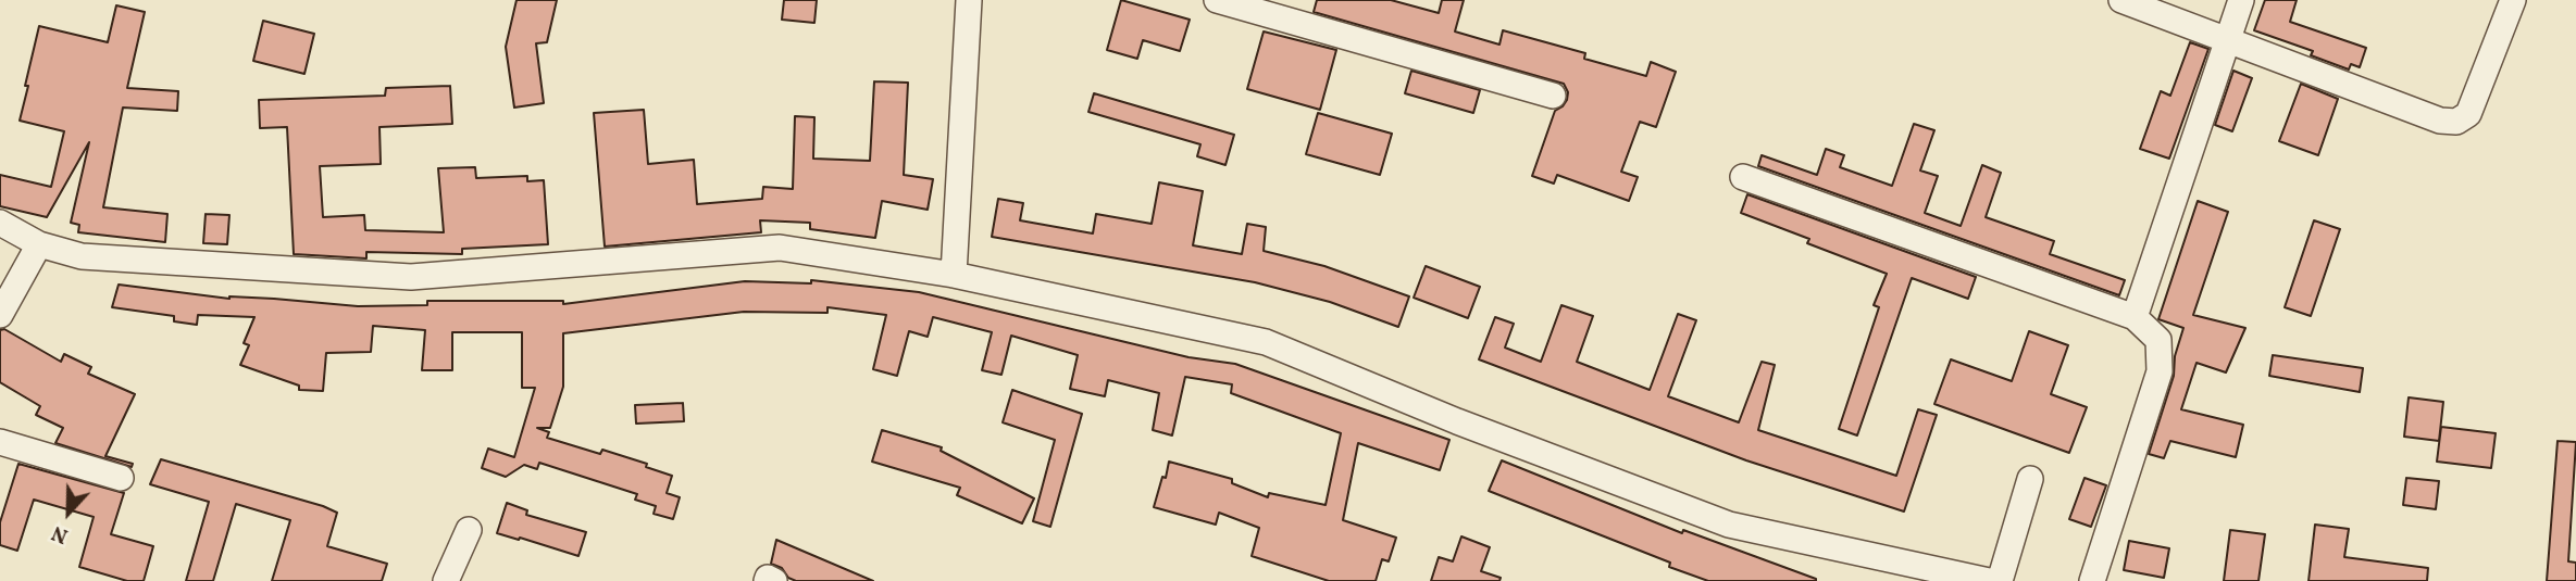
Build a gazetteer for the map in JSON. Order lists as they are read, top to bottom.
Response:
{
  "north": "bottom"
}
